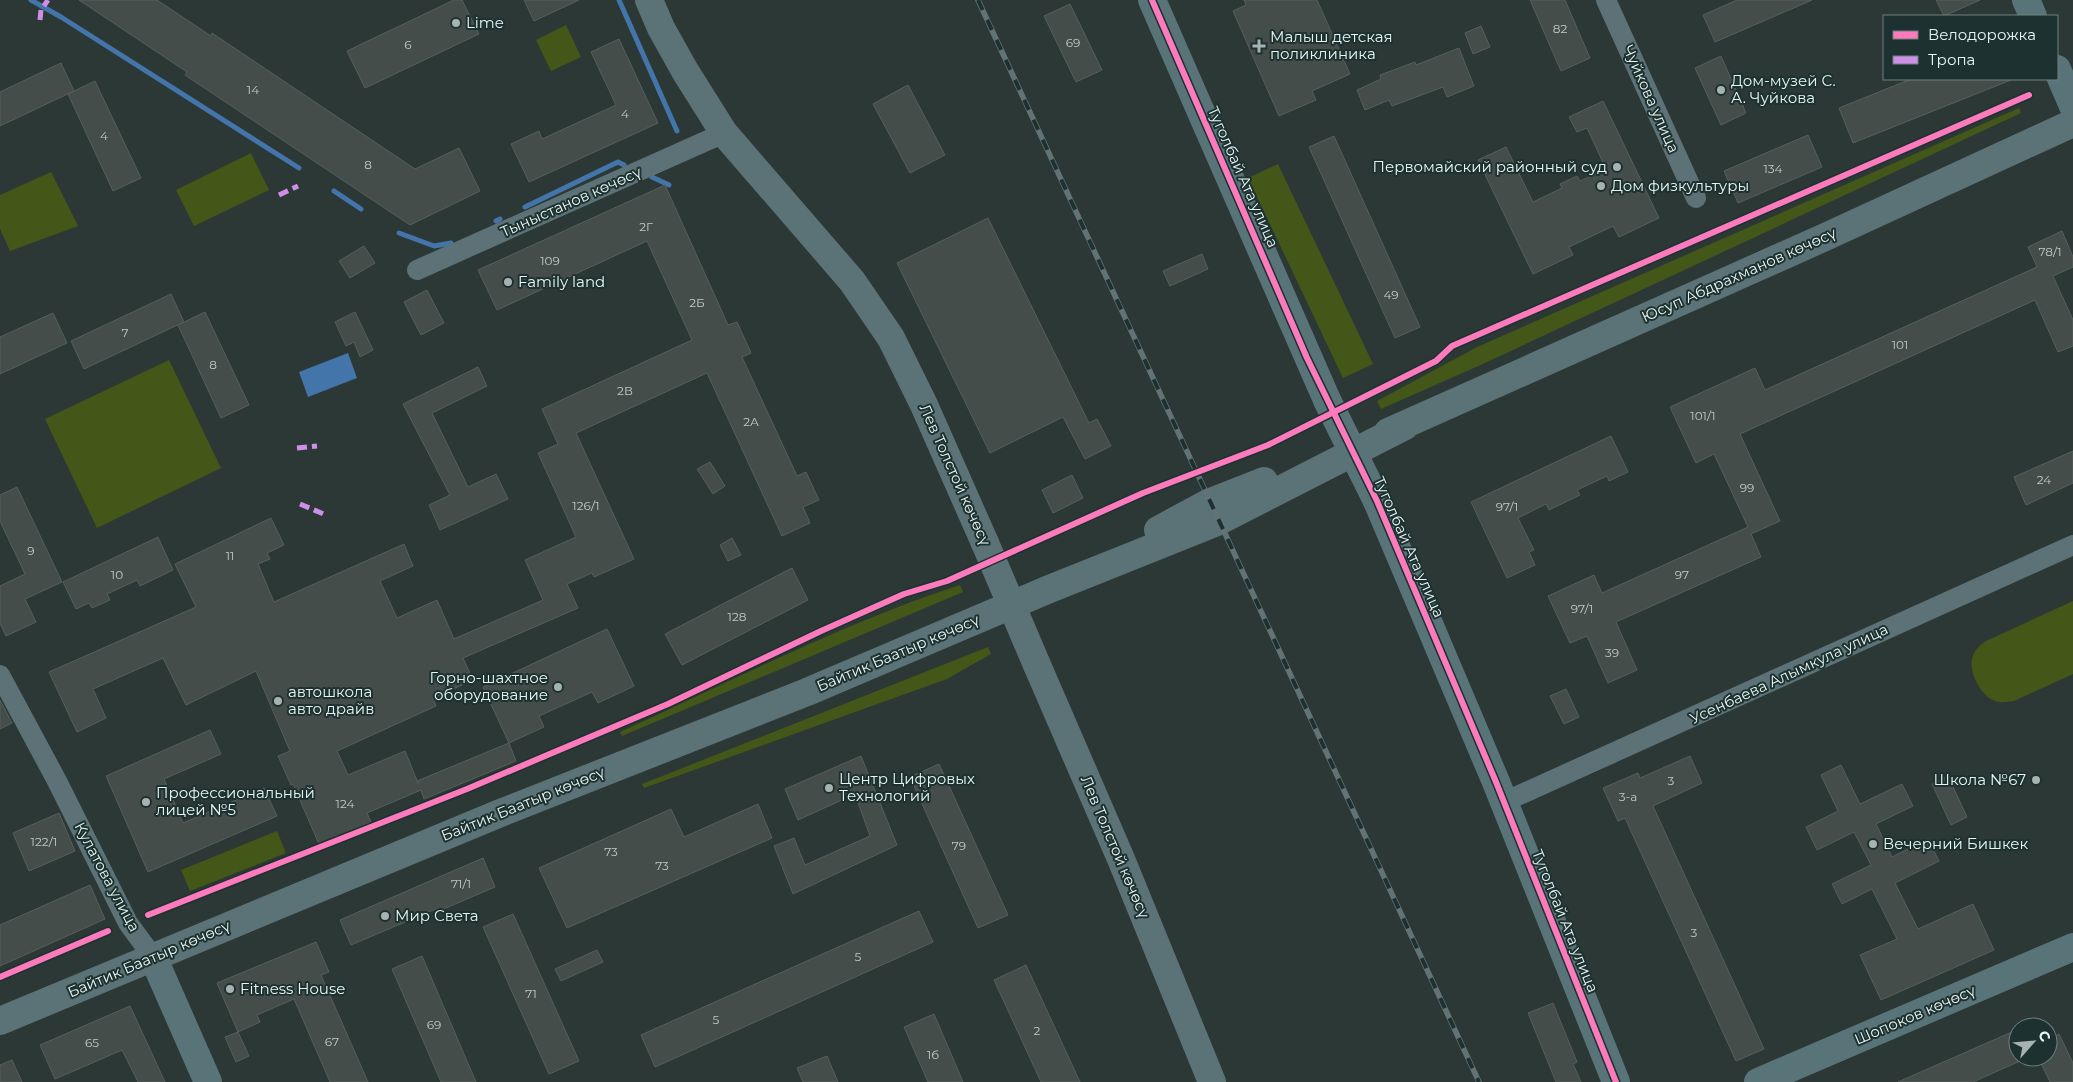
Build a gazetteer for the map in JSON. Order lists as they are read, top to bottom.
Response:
{
  "streets": {
    "main road": ["Юсуп Абдрахманов көчөсү", "Лев Толстой көчөсү", "Байтик Баатыр көчөсү"],
    "street": [
      "Чуйкова улица",
      "Туголбай Ата улица",
      "Тыныстанов көчөсү",
      "Усенбаева Алымкула улица",
      "Кулатова улица",
      "Шопоков көчөсү"
    ]
  },
  "crossings": [
    ["Туголбай Ата улица", "Усенбаева Алымкула улица"],
    ["Тыныстанов көчөсү", "Лев Толстой көчөсү"],
    ["Юсуп Абдрахманов көчөсү", "Байтик Баатыр көчөсү"],
    ["Байтик Баатыр көчөсү", "Кулатова улица"]
  ],
  "places": {
    "other": [
      "Lime",
      "Дом-музей С. А. Чуйкова",
      "Первомайский районный суд",
      "Дом физкультуры",
      "Family land",
      "Горно-шахтное оборудование",
      "автошкола авто драйв",
      "Школа №67",
      "Центр Цифровых Технологий",
      "Профессиональный лицей №5",
      "Вечерний Бишкек",
      "Мир Света",
      "Fitness House"
    ],
    "health": ["Малыш детская поликлиника"]
  },
  "house_numbers": [
    "82",
    "69",
    "6",
    "14",
    "4",
    "4",
    "8",
    "134",
    "2Г",
    "78/1",
    "109",
    "49",
    "2Б",
    "7",
    "101",
    "8",
    "2В",
    "101/1",
    "2А",
    "24",
    "99",
    "126/1",
    "97/1",
    "9",
    "11",
    "10",
    "97",
    "97/1",
    "128",
    "39",
    "3",
    "3-a",
    "124",
    "122/1",
    "79",
    "73",
    "73",
    "71/1",
    "3",
    "5",
    "71",
    "5",
    "69",
    "2",
    "67",
    "65",
    "1б"
  ],
  "legend": ["Велодорожка", "Тропа"],
  "north": "top right"
}
